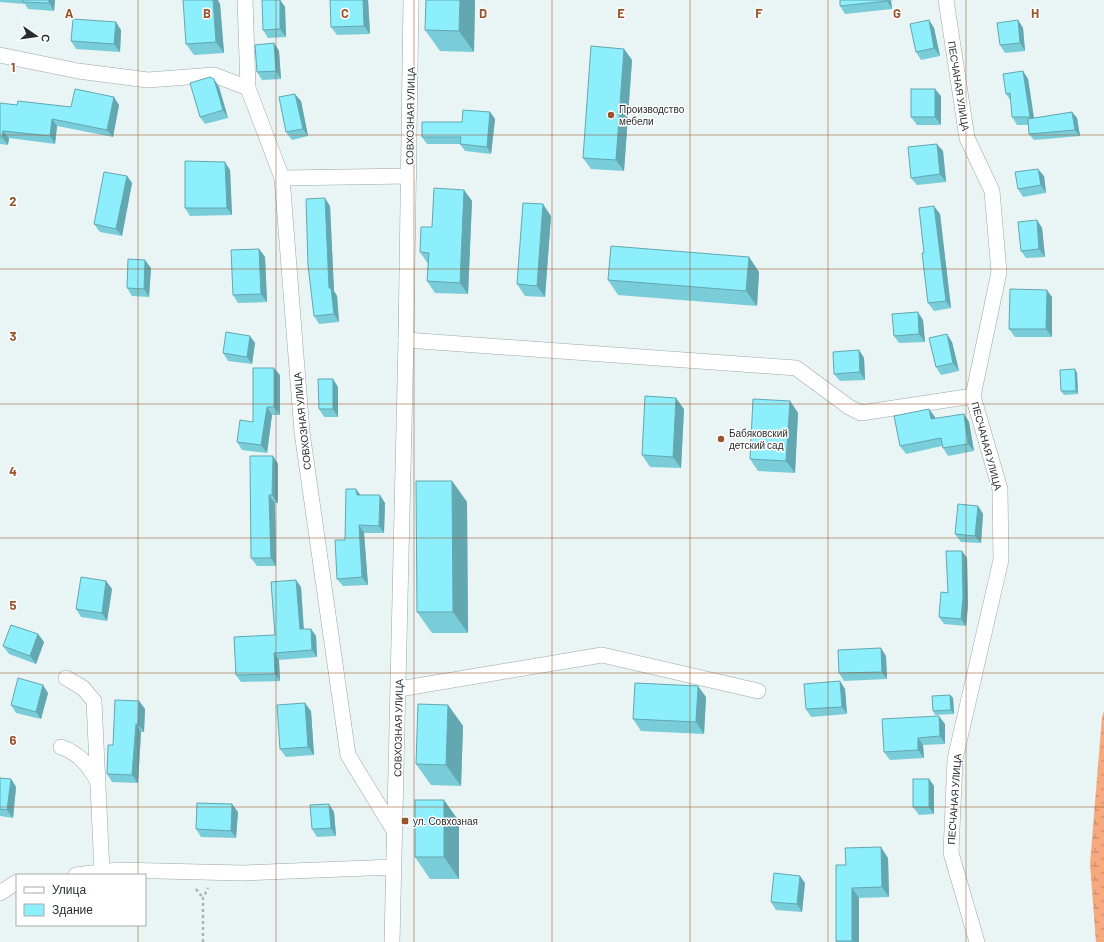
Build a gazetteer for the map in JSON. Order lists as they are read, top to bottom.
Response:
{
  "streets": {
    "street": ["ПЕСЧАНАЯ УЛИЦА", "СОВХОЗНАЯ УЛИЦА"]
  },
  "places": {
    "other": ["Производство мебели", "Бабяковский детский сад"],
    "transit": ["ул. Совхозная"]
  },
  "legend": ["Улица", "Здание"],
  "north": "right",
  "grid": {
    "columns": [
      "A",
      "B",
      "C",
      "D",
      "E",
      "F",
      "G",
      "H"
    ],
    "rows": [
      "1",
      "2",
      "3",
      "4",
      "5",
      "6"
    ]
  }
}
